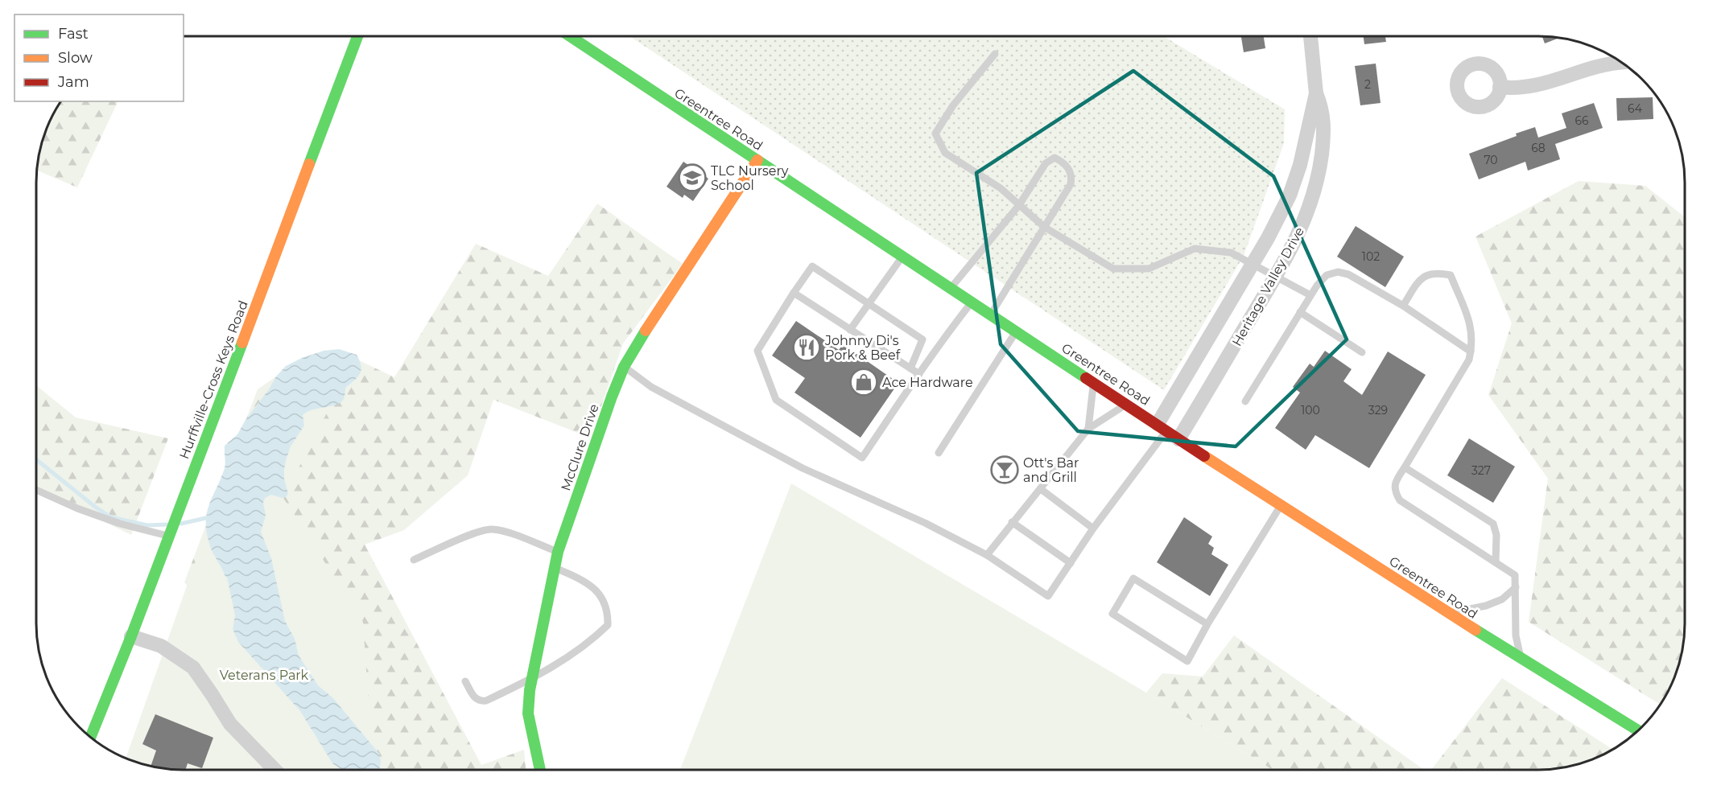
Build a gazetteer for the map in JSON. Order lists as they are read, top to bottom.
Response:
{
  "streets": {
    "street": [
      "Greentree Road",
      "Heritage Valley Drive",
      "Hurffville-Cross Keys Road",
      "McClure Drive"
    ]
  },
  "crossings": [
    ["Greentree Road", "Heritage Valley Drive"],
    ["Greentree Road", "McClure Drive"]
  ],
  "parks": ["Veterans Park"],
  "places": {
    "school or university": ["TLC Nursery School"],
    "restaurant": ["Johnny Di's Pork & Beef"],
    "shop": ["Ace Hardware"],
    "bar": ["Ott's Bar and Grill"]
  },
  "house_numbers": [
    "2",
    "64",
    "66",
    "68",
    "70",
    "102",
    "100",
    "329",
    "327"
  ],
  "legend": ["Fast", "Slow", "Jam"]
}
